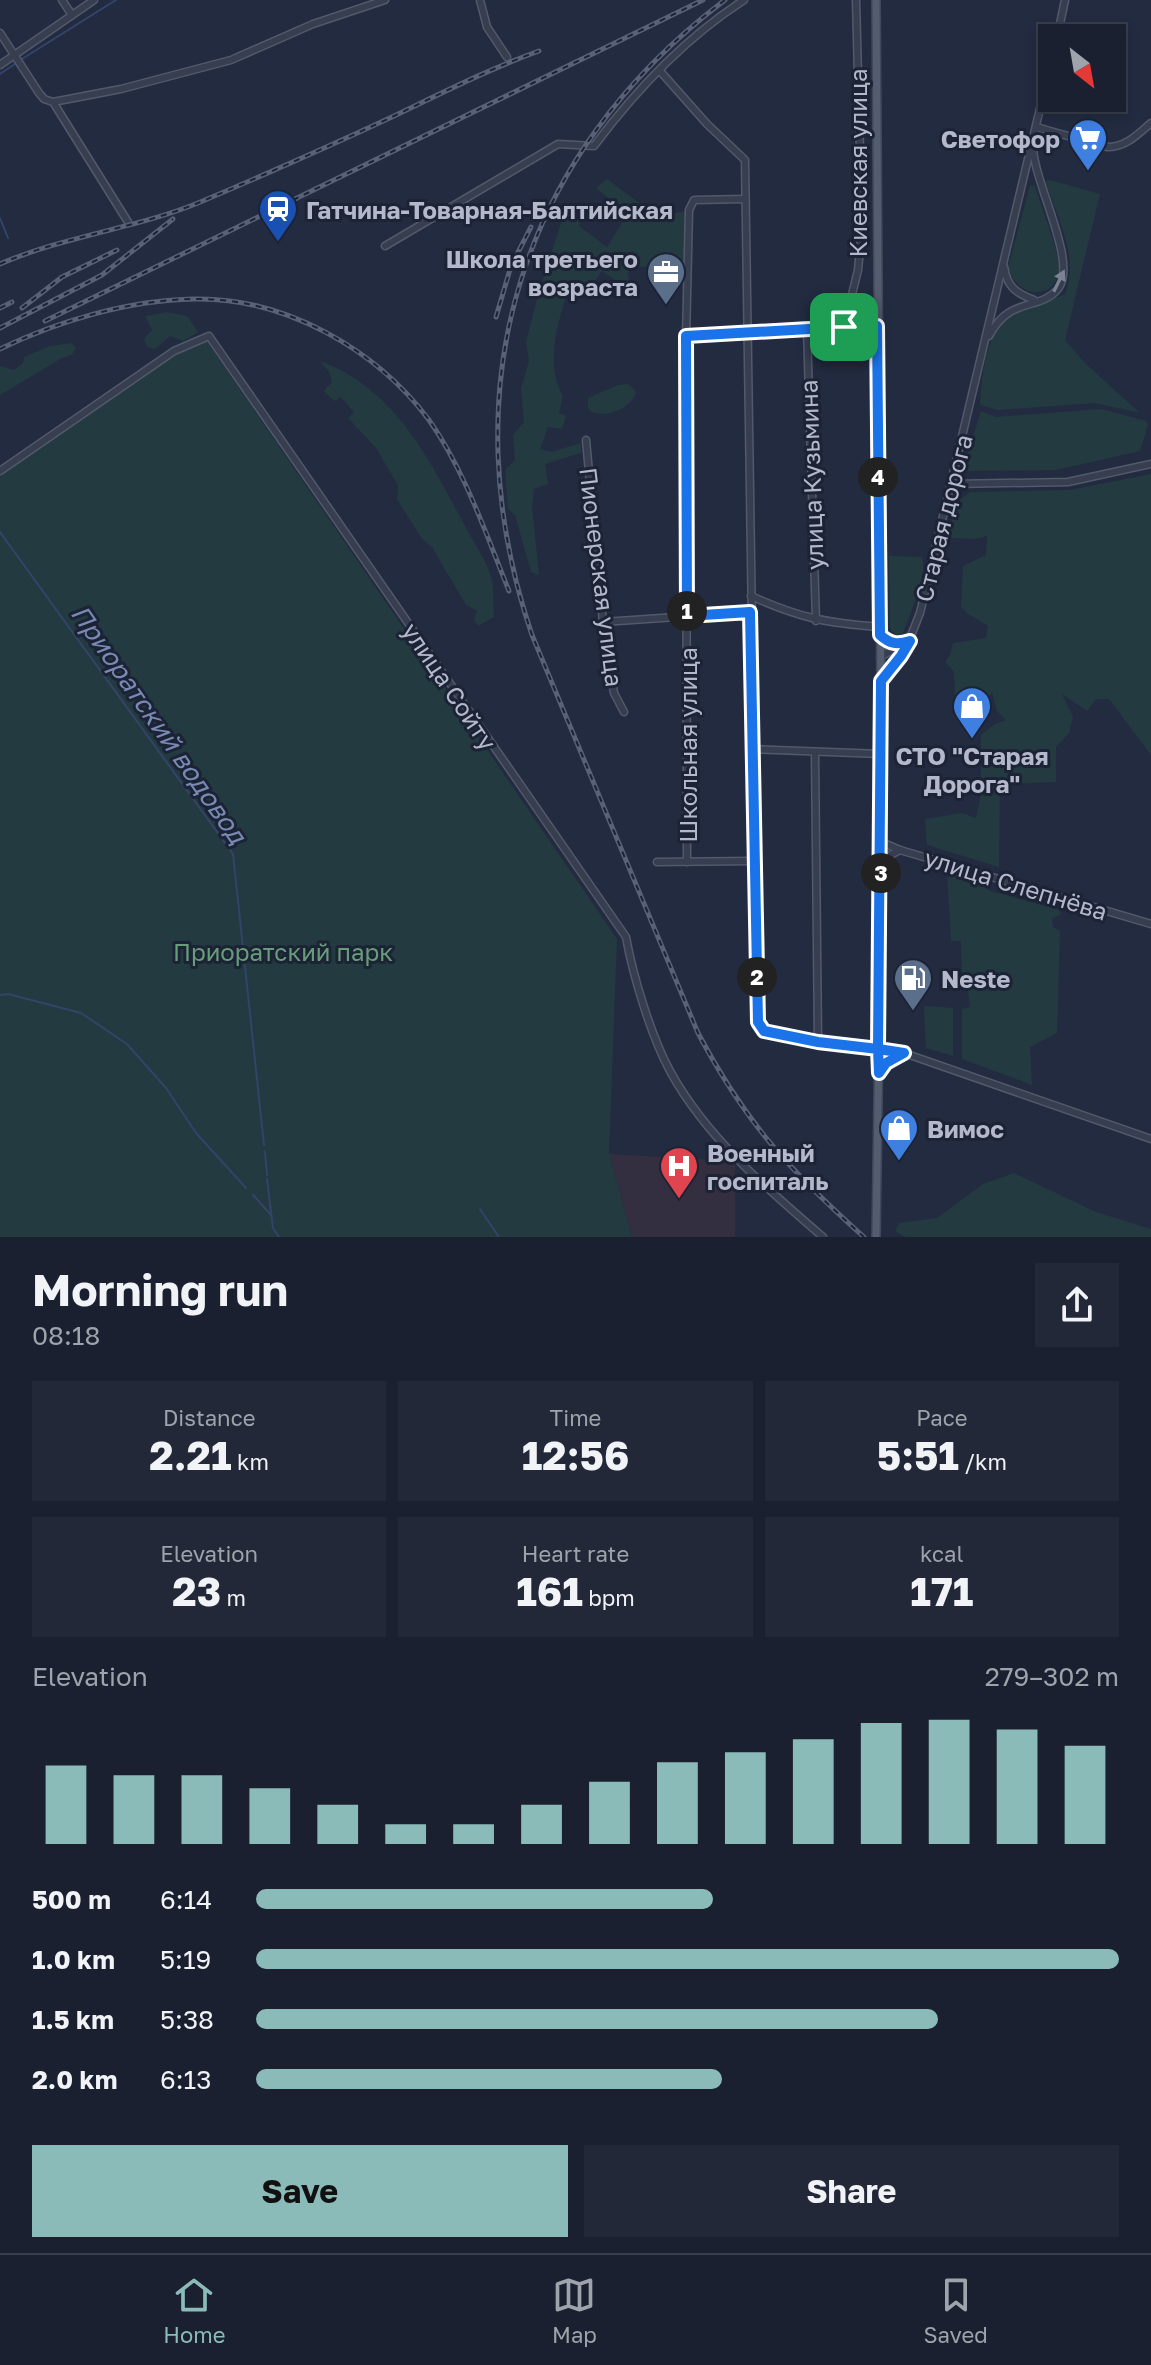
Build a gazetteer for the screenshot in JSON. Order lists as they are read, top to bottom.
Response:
{
  "streets": {
    "main road": ["Киевская улица"],
    "street": [
      "улица Кузьмина",
      "Старая дорога",
      "Пионерская улица",
      "улица Сойту",
      "Школьная улица",
      "улица Слепнёва"
    ]
  },
  "crossings": [
    ["Киевская улица", "Старая дорога"],
    ["Киевская улица", "улица Слепнёва"]
  ],
  "water": ["Приоратский водовод"],
  "parks": ["Приоратский парк"],
  "places": {
    "supermarket": ["Светофор"],
    "station": ["Гатчина-Товарная-Балтийская"],
    "office": ["Школа третьего возраста"],
    "shop": ["СТО \"Старая Дорога\"", "Вимос"],
    "fuel station": ["Neste"],
    "hospital": ["Военный госпиталь"]
  },
  "north": "bottom right",
  "page": {
    "pins": [
      "4",
      "1",
      "3",
      "2"
    ],
    "heading": ["Morning run", "08:18"],
    "stats": [
      ["Distance", "2.21 km"],
      ["Time", "12:56"],
      ["Pace", "5:51 /km"],
      ["Elevation", "23 m"],
      ["Heart rate", "161 bpm"],
      ["kcal", "171"]
    ],
    "chart": ["Elevation", "279–302 m"],
    "list": [
      {
        "name": "500 m",
        "note": "6:14"
      },
      {
        "name": "1.0 km",
        "note": "5:19"
      },
      {
        "name": "1.5 km",
        "note": "5:38"
      },
      {
        "name": "2.0 km",
        "note": "6:13"
      }
    ],
    "buttons": ["Save", "Share"],
    "tabs": ["Home", "Map", "Saved"]
  }
}
